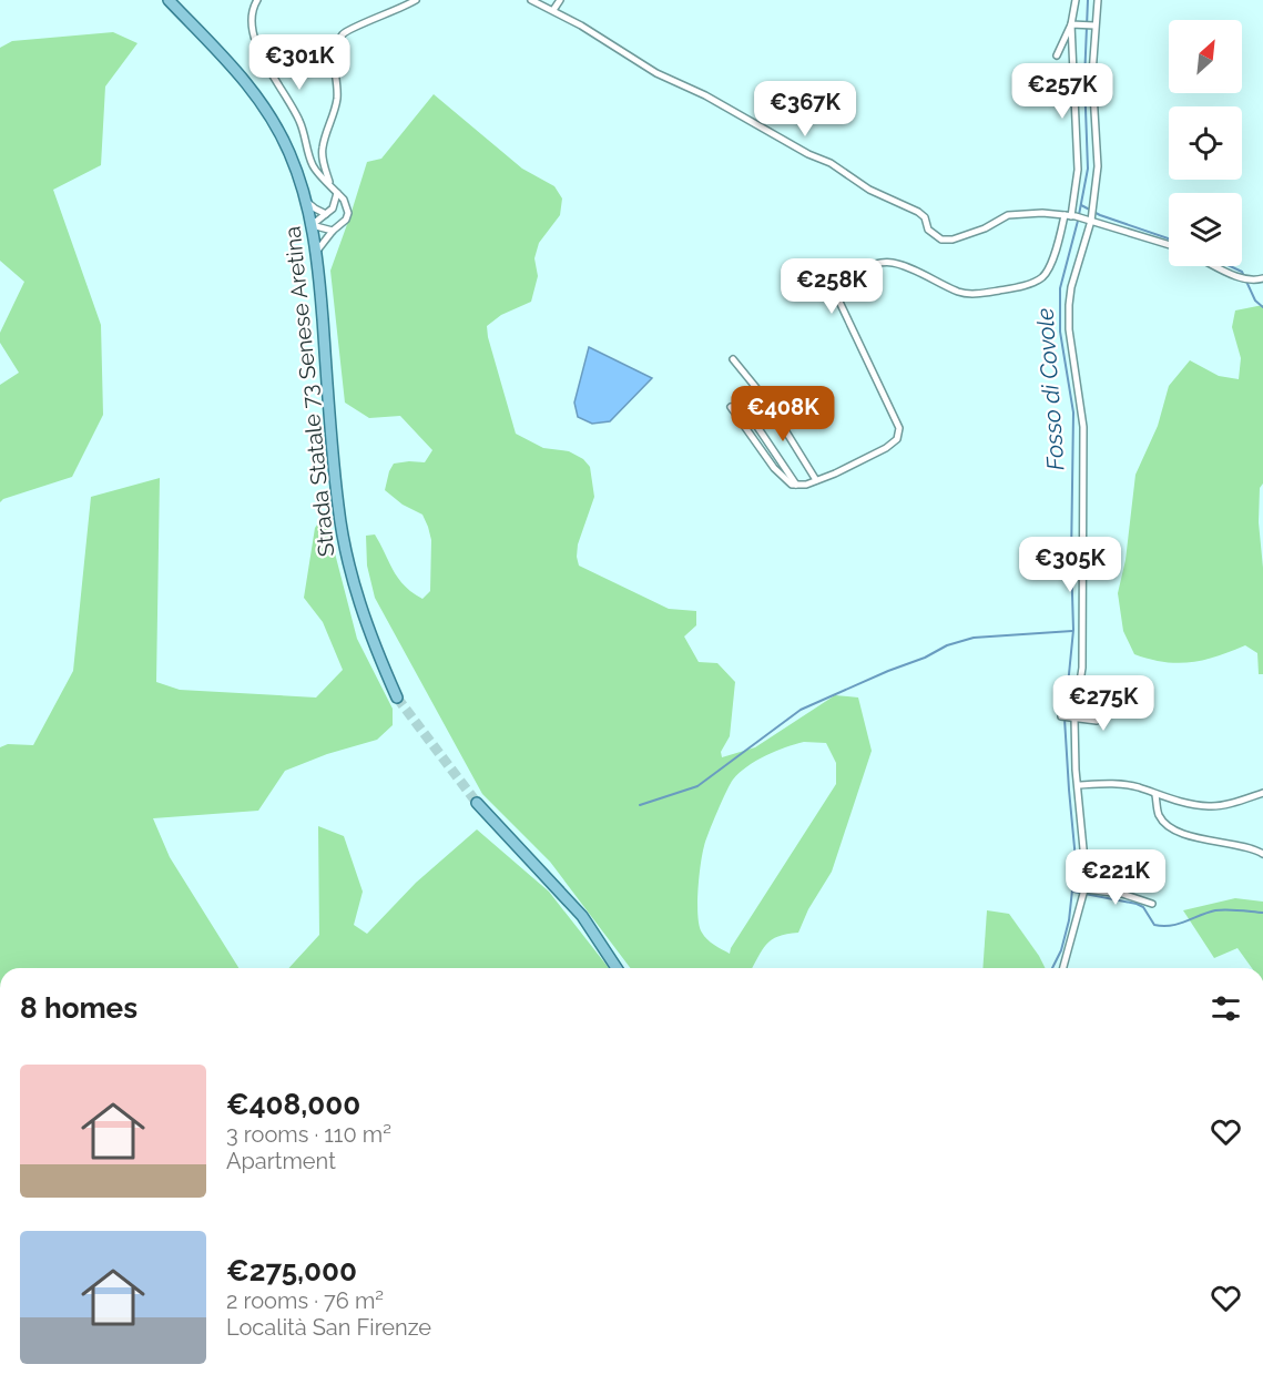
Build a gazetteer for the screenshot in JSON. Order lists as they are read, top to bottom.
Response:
{
  "streets": {
    "main road": ["Strada Statale 73 Senese Aretina"]
  },
  "water": ["Fosso di Covole"],
  "north": "top right",
  "page": {
    "price": [
      "€301K",
      "€257K",
      "€367K",
      "€258K",
      "€408K",
      "€305K",
      "€275K",
      "€221K"
    ],
    "heading": "8 homes",
    "list": [
      {
        "name": "€408,000",
        "note": "3 rooms · 110 m² · Apartment"
      },
      {
        "name": "€275,000",
        "note": "2 rooms · 76 m² · Località San Firenze"
      }
    ]
  }
}
